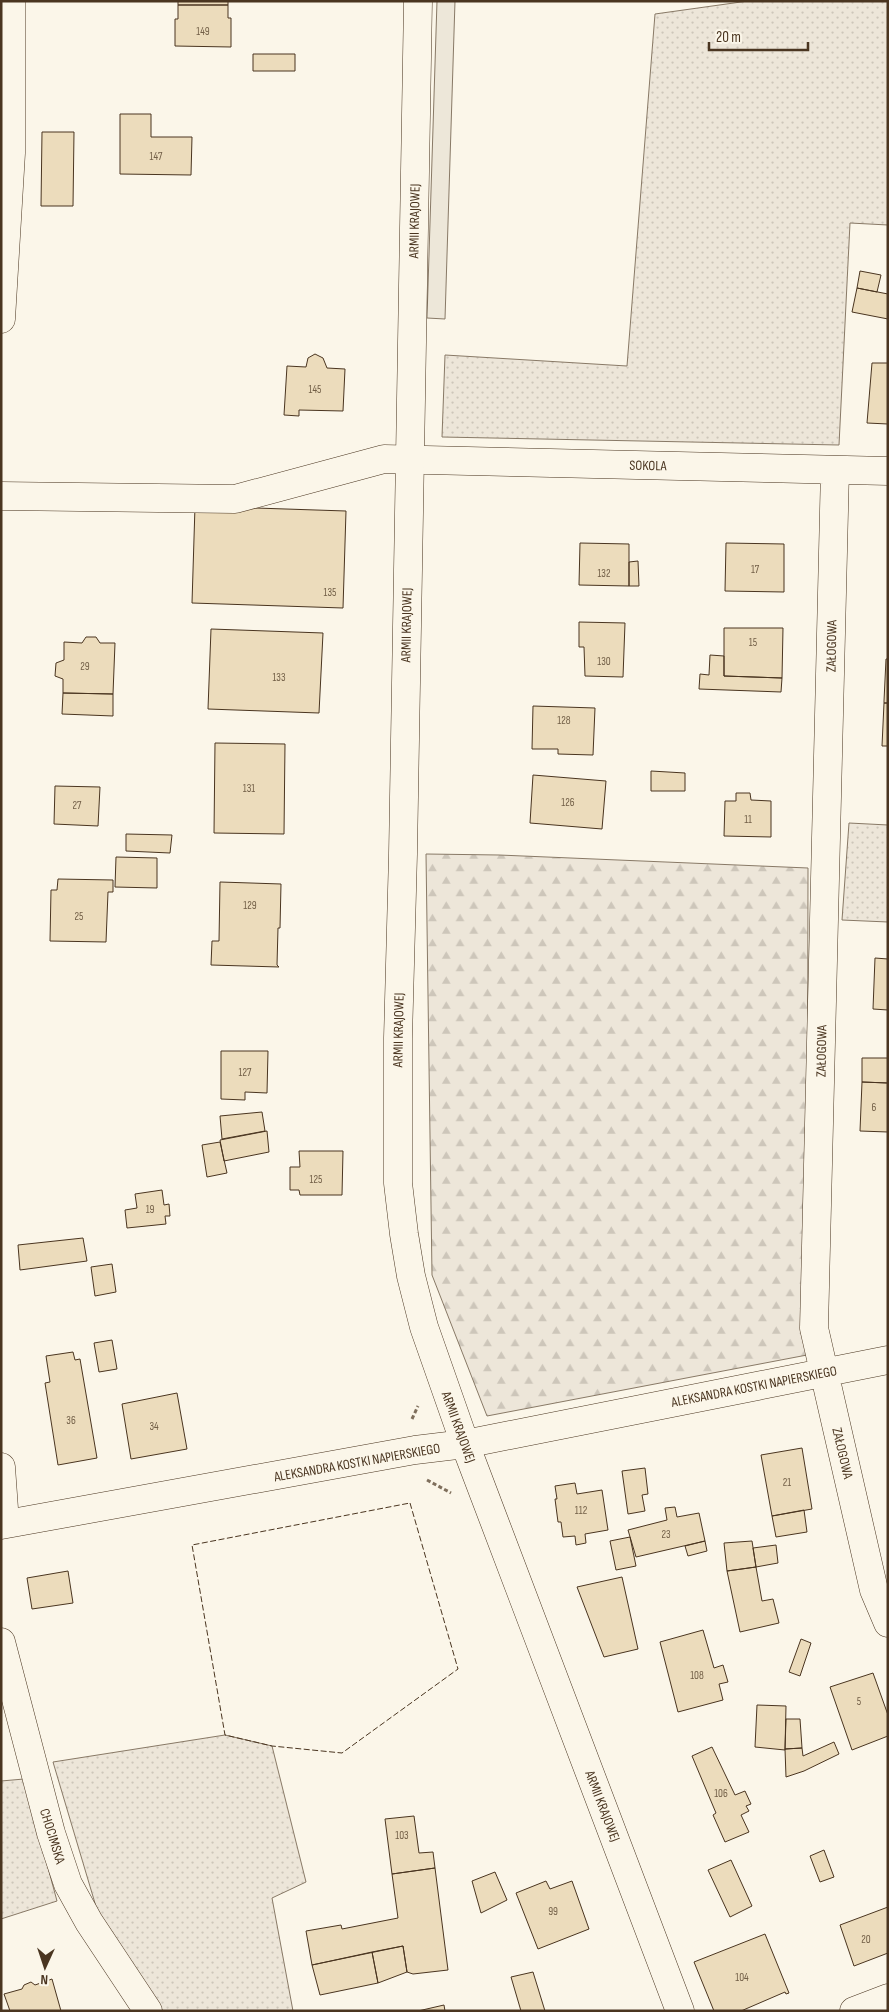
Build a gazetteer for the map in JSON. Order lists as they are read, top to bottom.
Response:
{
  "streets": {
    "street": [
      "ARMII KRAJOWEJ",
      "SOKOLA",
      "ZAŁOGOWA",
      "ALEKSANDRA KOSTKI NAPIERSKIEGO",
      "CHOCIMSKA"
    ]
  },
  "crossings": [
    ["ARMII KRAJOWEJ", "SOKOLA"],
    ["ARMII KRAJOWEJ", "ALEKSANDRA KOSTKI NAPIERSKIEGO"],
    ["SOKOLA", "ZAŁOGOWA"],
    ["ZAŁOGOWA", "ALEKSANDRA KOSTKI NAPIERSKIEGO"]
  ],
  "house_numbers": [
    "149",
    "147",
    "145",
    "17",
    "132",
    "135",
    "15",
    "130",
    "29",
    "133",
    "128",
    "131",
    "126",
    "27",
    "11",
    "129",
    "25",
    "127",
    "6",
    "125",
    "19",
    "36",
    "34",
    "21",
    "112",
    "23",
    "108",
    "5",
    "106",
    "103",
    "99",
    "20",
    "104"
  ],
  "scale_bar": "20 m",
  "north": "bottom"
}
